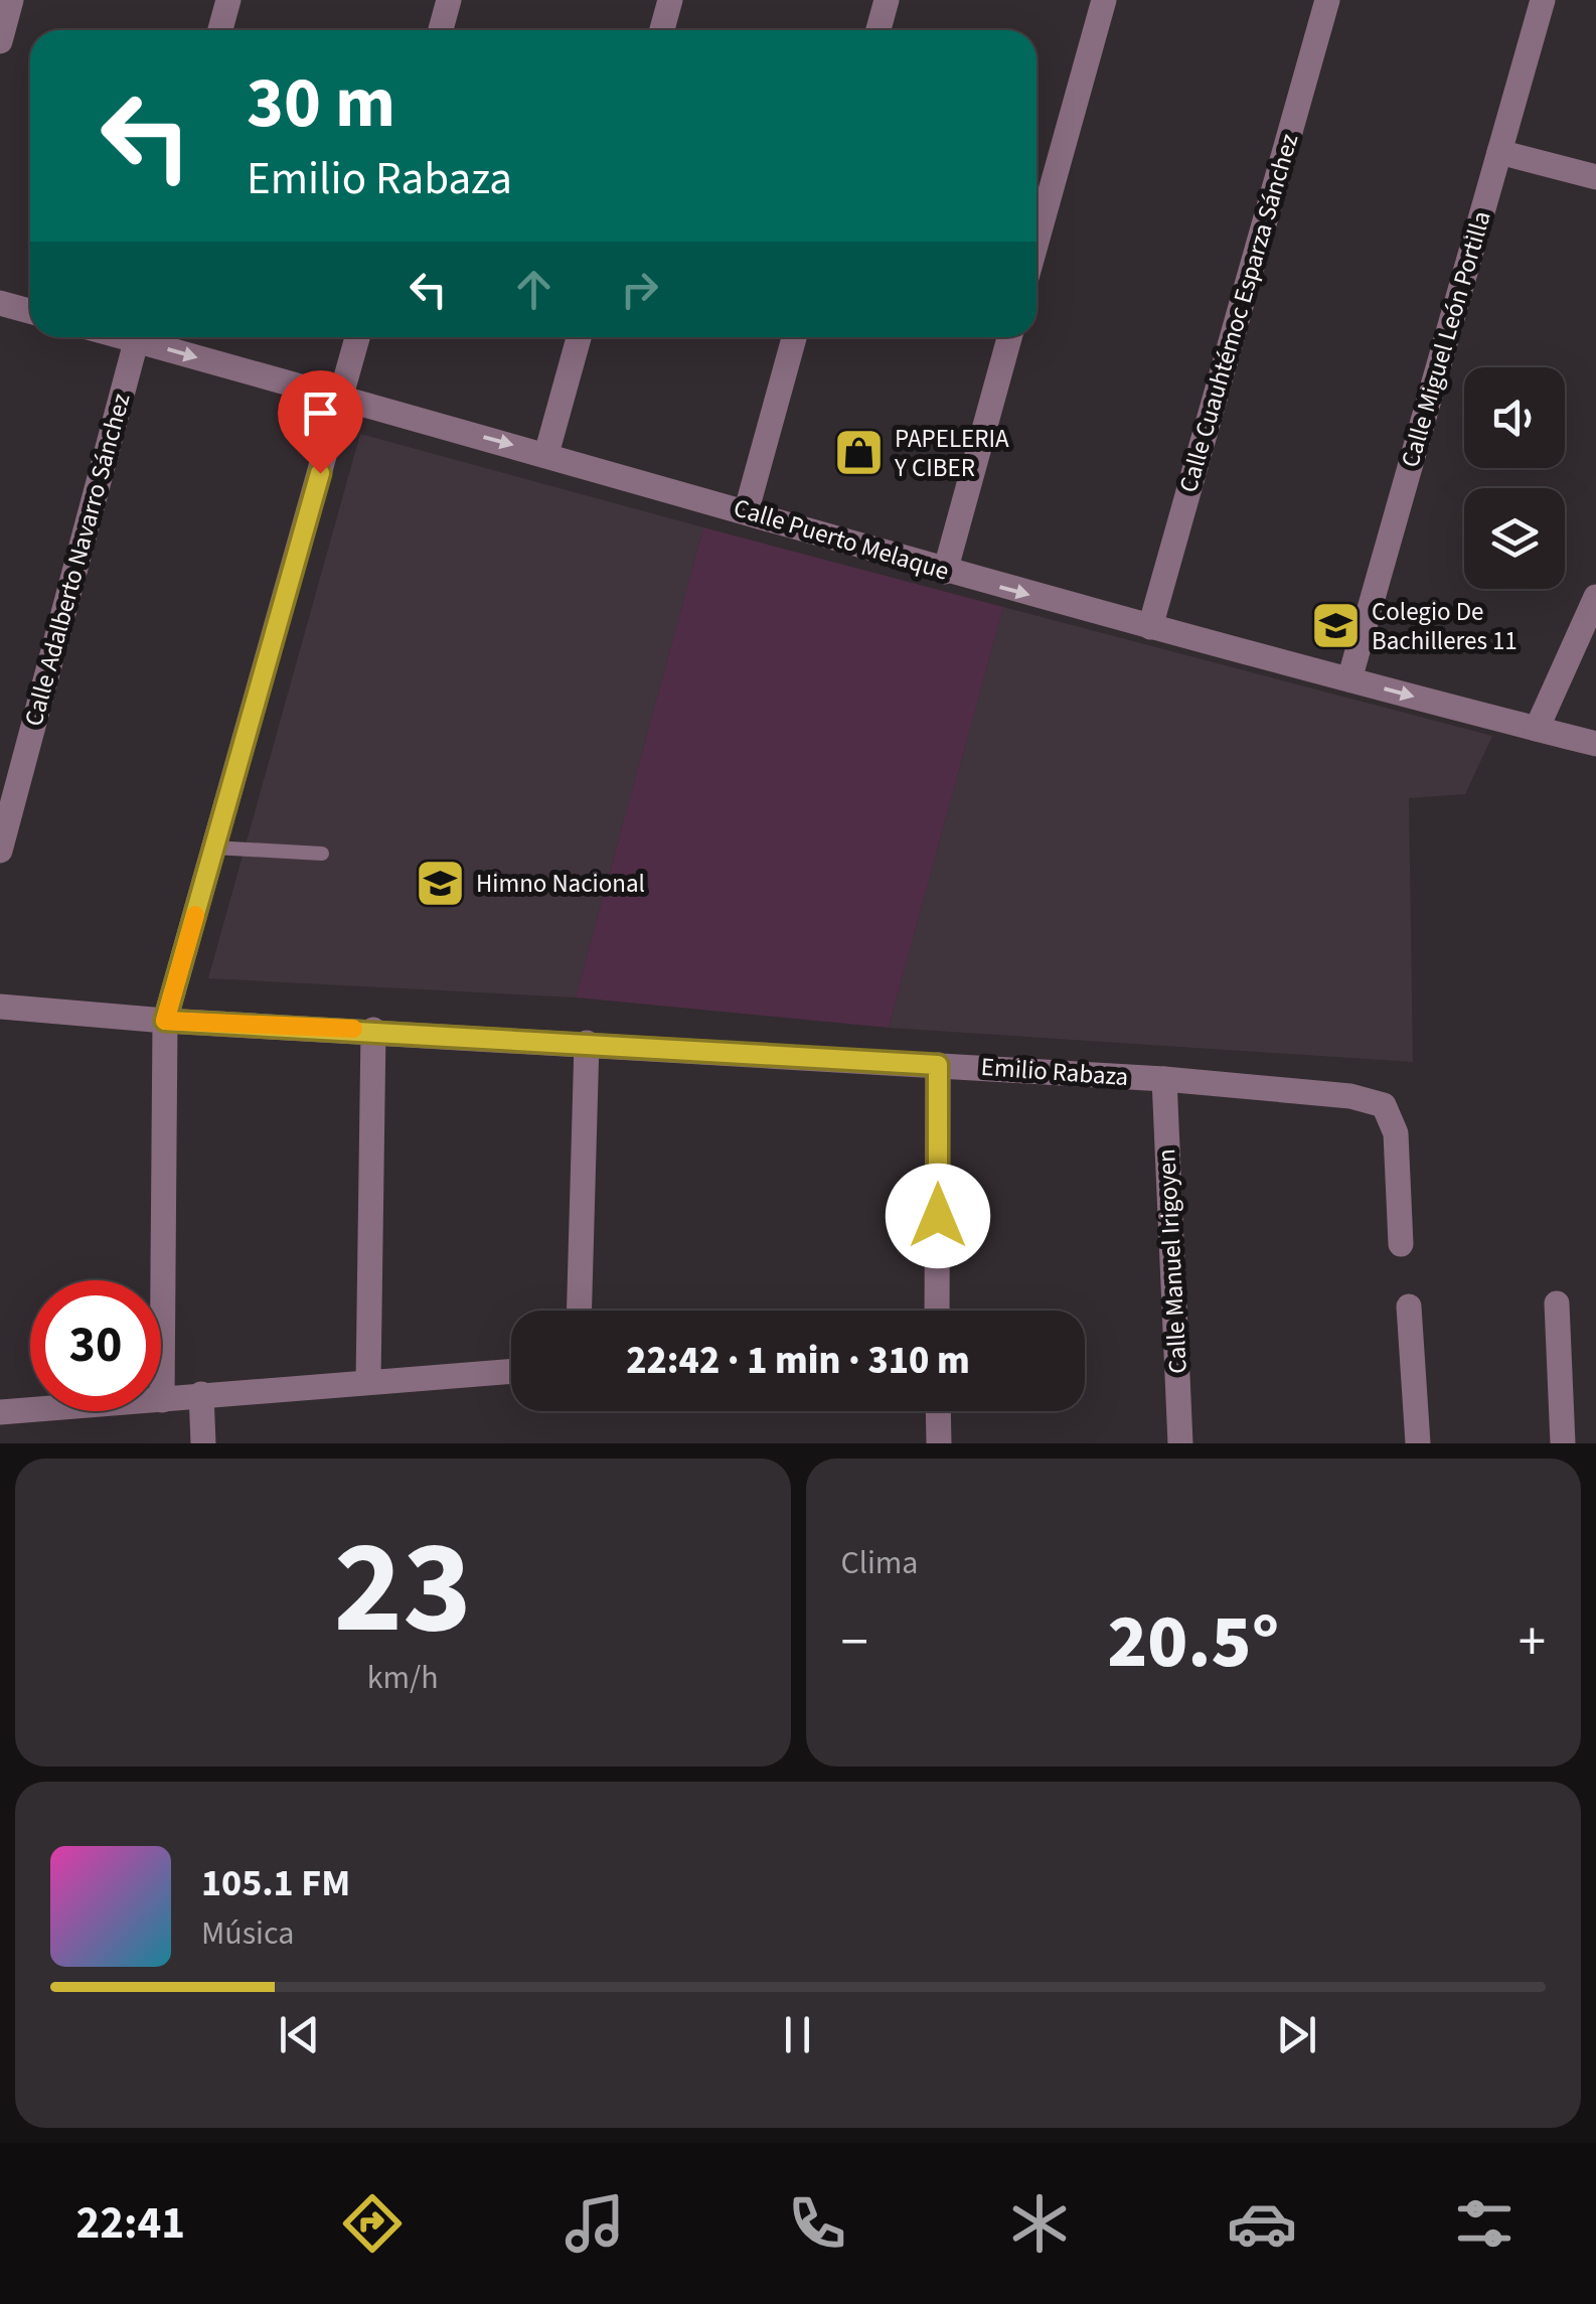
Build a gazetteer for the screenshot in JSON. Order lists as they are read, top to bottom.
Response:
{
  "streets": {
    "street": [
      "Calle Cuauhtémoc Esparza Sánchez",
      "Calle Miguel León Portilla",
      "Calle Puerto Melaque",
      "Calle Adalberto Navarro Sánchez",
      "Emilio Rabaza",
      "Calle Manuel Irigoyen"
    ]
  },
  "crossings": [
    ["Calle Cuauhtémoc Esparza Sánchez", "Calle Puerto Melaque"],
    ["Calle Miguel León Portilla", "Calle Puerto Melaque"],
    ["Emilio Rabaza", "Calle Manuel Irigoyen"]
  ],
  "one_way": ["Calle Puerto Melaque"],
  "places": {
    "shop": ["PAPELERIA Y CIBER"],
    "school or university": ["Colegio De Bachilleres 11", "Himno Nacional"]
  },
  "page": {
    "turn": ["30 m", "Emilio Rabaza"],
    "limit": "30",
    "trip": "22:42 · 1 min · 310 m",
    "tile": [
      ["23", "km/h"],
      "Clima"
    ],
    "heat": ["−", "20.5°", "+"],
    "song": ["105.1 FM", "Música"],
    "tabs": "22:41"
  }
}
